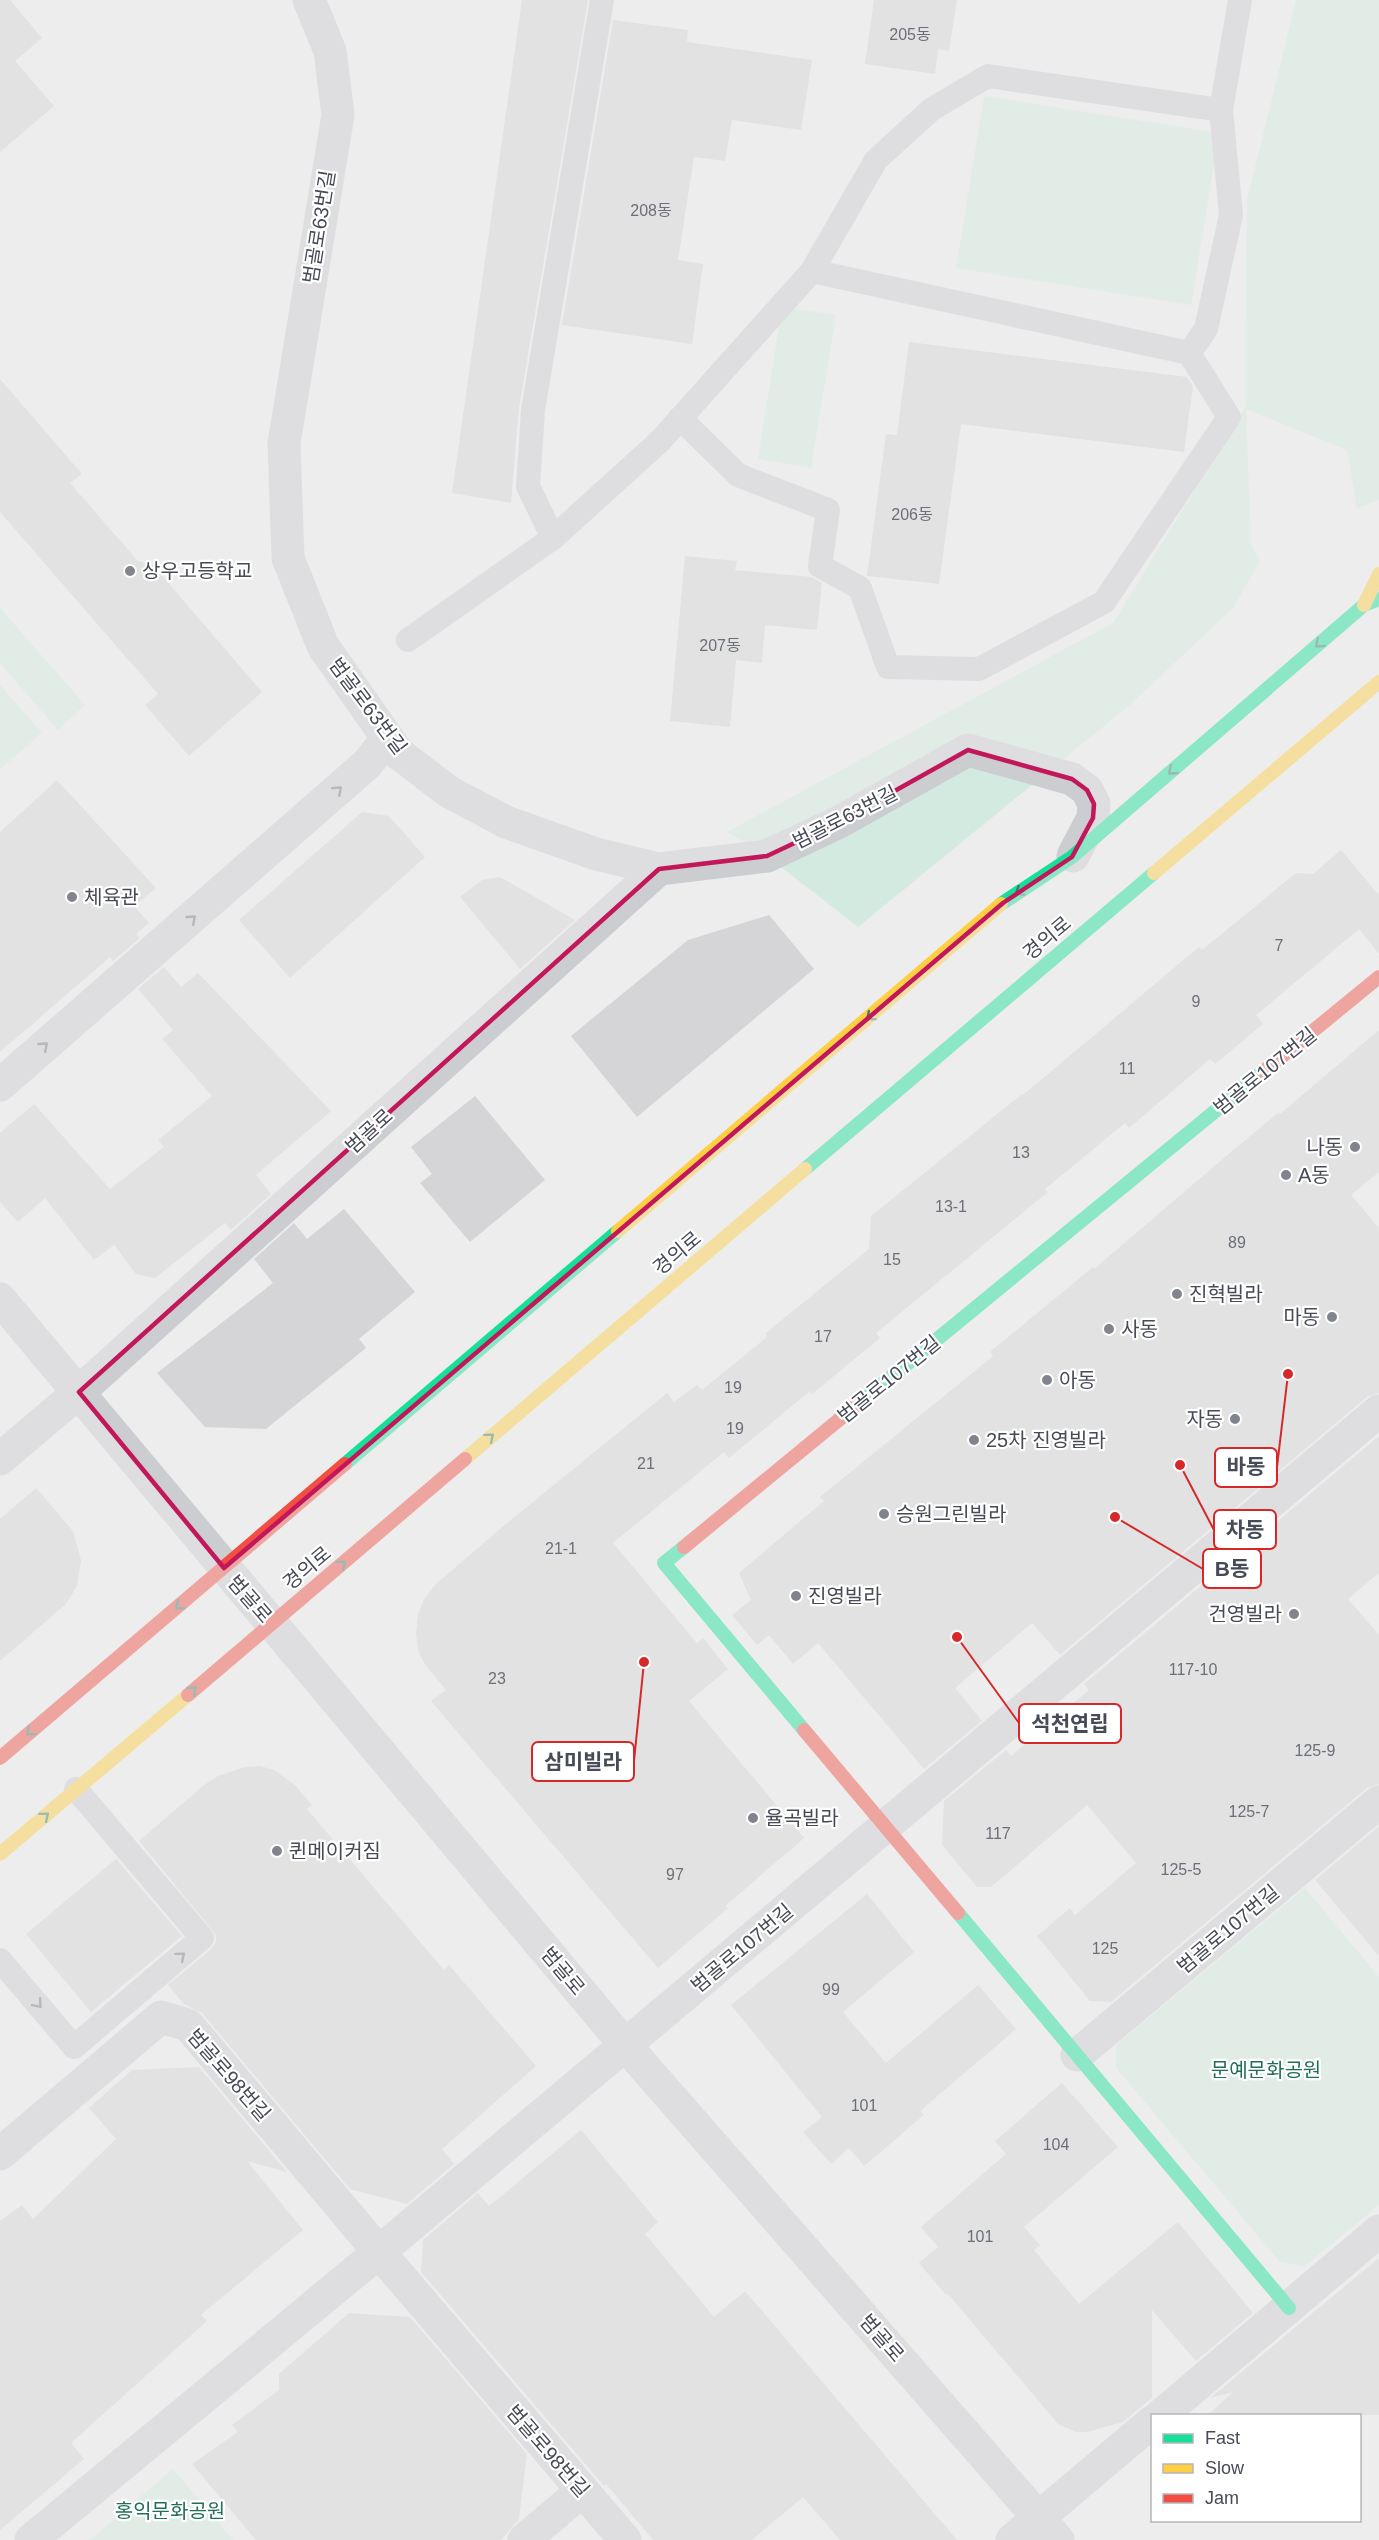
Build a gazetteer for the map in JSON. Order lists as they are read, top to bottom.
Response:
{
  "streets": {
    "main road": ["경의로", "범골로107번길"],
    "street": ["범골로63번길", "범골로", "범골로98번길"]
  },
  "crossings": [
    ["범골로63번길", "범골로"],
    ["경의로", "범골로"],
    ["범골로107번길", "범골로"]
  ],
  "parks": ["문예문화공원", "홍익문화공원"],
  "places": [
    "상우고등학교",
    "체육관",
    "나동",
    "A동",
    "진혁빌라",
    "마동",
    "사동",
    "바동",
    "아동",
    "자동",
    "25차 진영빌라",
    "차동",
    "승원그린빌라",
    "B동",
    "진영빌라",
    "건영빌라",
    "석천연립",
    "삼미빌라",
    "율곡빌라",
    "퀸메이커짐"
  ],
  "house_numbers": [
    "205동",
    "208동",
    "206동",
    "207동",
    "7",
    "9",
    "11",
    "13",
    "13-1",
    "89",
    "15",
    "17",
    "19",
    "19",
    "21",
    "21-1",
    "117-10",
    "23",
    "125-9",
    "125-7",
    "117",
    "125-5",
    "97",
    "125",
    "99",
    "101",
    "104",
    "101"
  ],
  "legend": ["Fast", "Slow", "Jam"]
}
